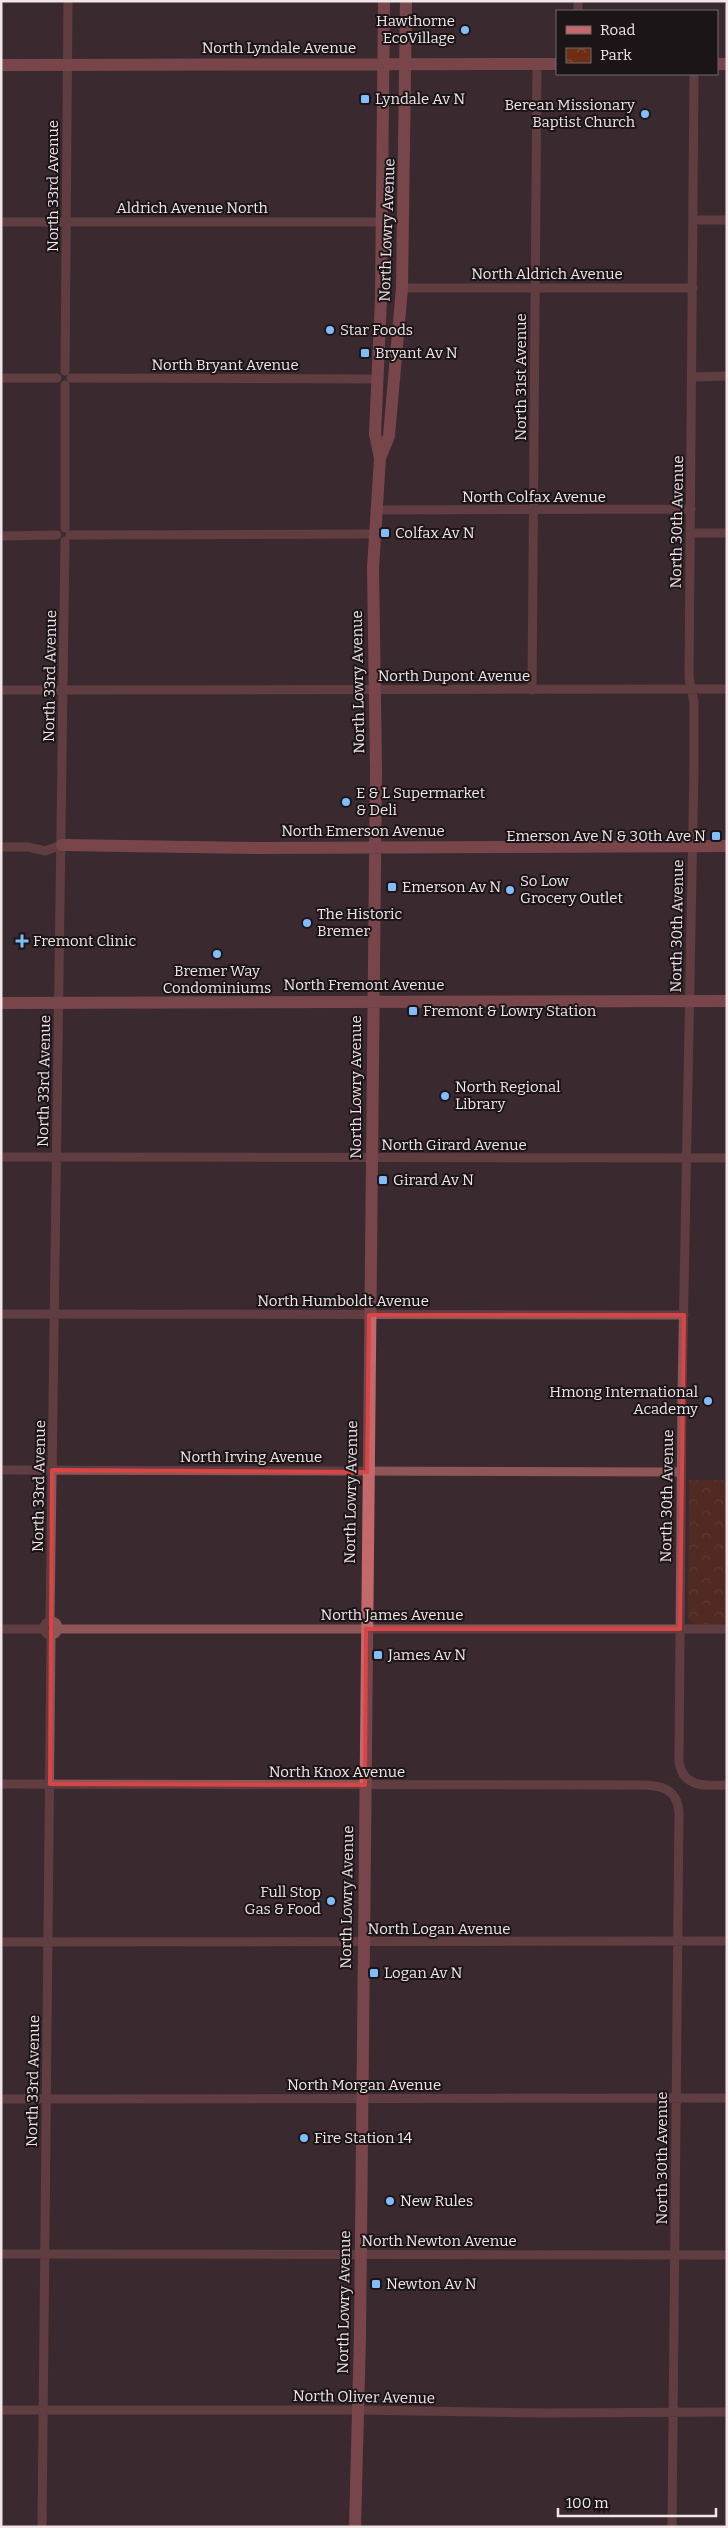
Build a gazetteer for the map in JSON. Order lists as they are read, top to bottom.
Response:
{
  "streets": {
    "main road": [
      "North Lyndale Avenue",
      "North Lowry Avenue",
      "North Emerson Avenue",
      "North Fremont Avenue"
    ],
    "street": [
      "North 33rd Avenue",
      "Aldrich Avenue North",
      "North Aldrich Avenue",
      "North Bryant Avenue",
      "North 31st Avenue",
      "North Colfax Avenue",
      "North 30th Avenue",
      "North Dupont Avenue",
      "North Girard Avenue",
      "North Humboldt Avenue",
      "North Irving Avenue",
      "North James Avenue",
      "North Knox Avenue",
      "North Logan Avenue",
      "North Morgan Avenue",
      "North Newton Avenue",
      "North Oliver Avenue"
    ]
  },
  "crossings": [
    ["North Lyndale Avenue", "North 33rd Avenue"],
    ["North Lyndale Avenue", "North Lowry Avenue"],
    ["North Lyndale Avenue", "North 31st Avenue"],
    ["North 33rd Avenue", "Aldrich Avenue North"],
    ["North 33rd Avenue", "North Bryant Avenue"],
    ["North 33rd Avenue", "North Dupont Avenue"],
    ["North 33rd Avenue", "North Emerson Avenue"],
    ["North 33rd Avenue", "North Fremont Avenue"],
    ["North 33rd Avenue", "North Girard Avenue"],
    ["North 33rd Avenue", "North Humboldt Avenue"],
    ["North 33rd Avenue", "North Irving Avenue"],
    ["North 33rd Avenue", "North James Avenue"],
    ["North 33rd Avenue", "North Knox Avenue"],
    ["North 33rd Avenue", "North Logan Avenue"],
    ["North 33rd Avenue", "North Morgan Avenue"],
    ["North 33rd Avenue", "North Newton Avenue"],
    ["North 33rd Avenue", "North Oliver Avenue"],
    ["Aldrich Avenue North", "North Lowry Avenue"],
    ["North Lowry Avenue", "North Aldrich Avenue"],
    ["North Lowry Avenue", "North Bryant Avenue"],
    ["North Lowry Avenue", "North Colfax Avenue"],
    ["North Lowry Avenue", "North Dupont Avenue"],
    ["North Lowry Avenue", "North Emerson Avenue"],
    ["North Lowry Avenue", "North Fremont Avenue"],
    ["North Lowry Avenue", "North Girard Avenue"],
    ["North Lowry Avenue", "North Humboldt Avenue"],
    ["North Lowry Avenue", "North Irving Avenue"],
    ["North Lowry Avenue", "North James Avenue"],
    ["North Lowry Avenue", "North Knox Avenue"],
    ["North Lowry Avenue", "North Logan Avenue"],
    ["North Lowry Avenue", "North Morgan Avenue"],
    ["North Lowry Avenue", "North Newton Avenue"],
    ["North Lowry Avenue", "North Oliver Avenue"],
    ["North Aldrich Avenue", "North 31st Avenue"],
    ["North Aldrich Avenue", "North 30th Avenue"],
    ["North 31st Avenue", "North Colfax Avenue"],
    ["North 31st Avenue", "North Dupont Avenue"],
    ["North Colfax Avenue", "North 30th Avenue"],
    ["North 30th Avenue", "North Dupont Avenue"],
    ["North 30th Avenue", "North Emerson Avenue"],
    ["North 30th Avenue", "North Fremont Avenue"],
    ["North 30th Avenue", "North Girard Avenue"],
    ["North 30th Avenue", "North Humboldt Avenue"],
    ["North 30th Avenue", "North Irving Avenue"],
    ["North 30th Avenue", "North James Avenue"],
    ["North 30th Avenue", "North Knox Avenue"],
    ["North 30th Avenue", "North Logan Avenue"],
    ["North 30th Avenue", "North Morgan Avenue"],
    ["North 30th Avenue", "North Newton Avenue"],
    ["North 30th Avenue", "North Oliver Avenue"]
  ],
  "places": {
    "other": [
      "Hawthorne EcoVillage",
      "Berean Missionary Baptist Church",
      "Star Foods",
      "E & L Supermarket & Deli",
      "So Low Grocery Outlet",
      "The Historic Bremer",
      "Bremer Way Condominiums",
      "North Regional Library",
      "Hmong International Academy",
      "Full Stop Gas & Food",
      "Fire Station 14",
      "New Rules"
    ],
    "transit": [
      "Lyndale Av N",
      "Bryant Av N",
      "Colfax Av N",
      "Emerson Ave N & 30th Ave N",
      "Emerson Av N",
      "Fremont & Lowry Station",
      "Girard Av N",
      "James Av N",
      "Logan Av N",
      "Newton Av N"
    ],
    "health": ["Fremont Clinic"]
  },
  "legend": ["Road", "Park"],
  "scale_bar": "100 m"
}
